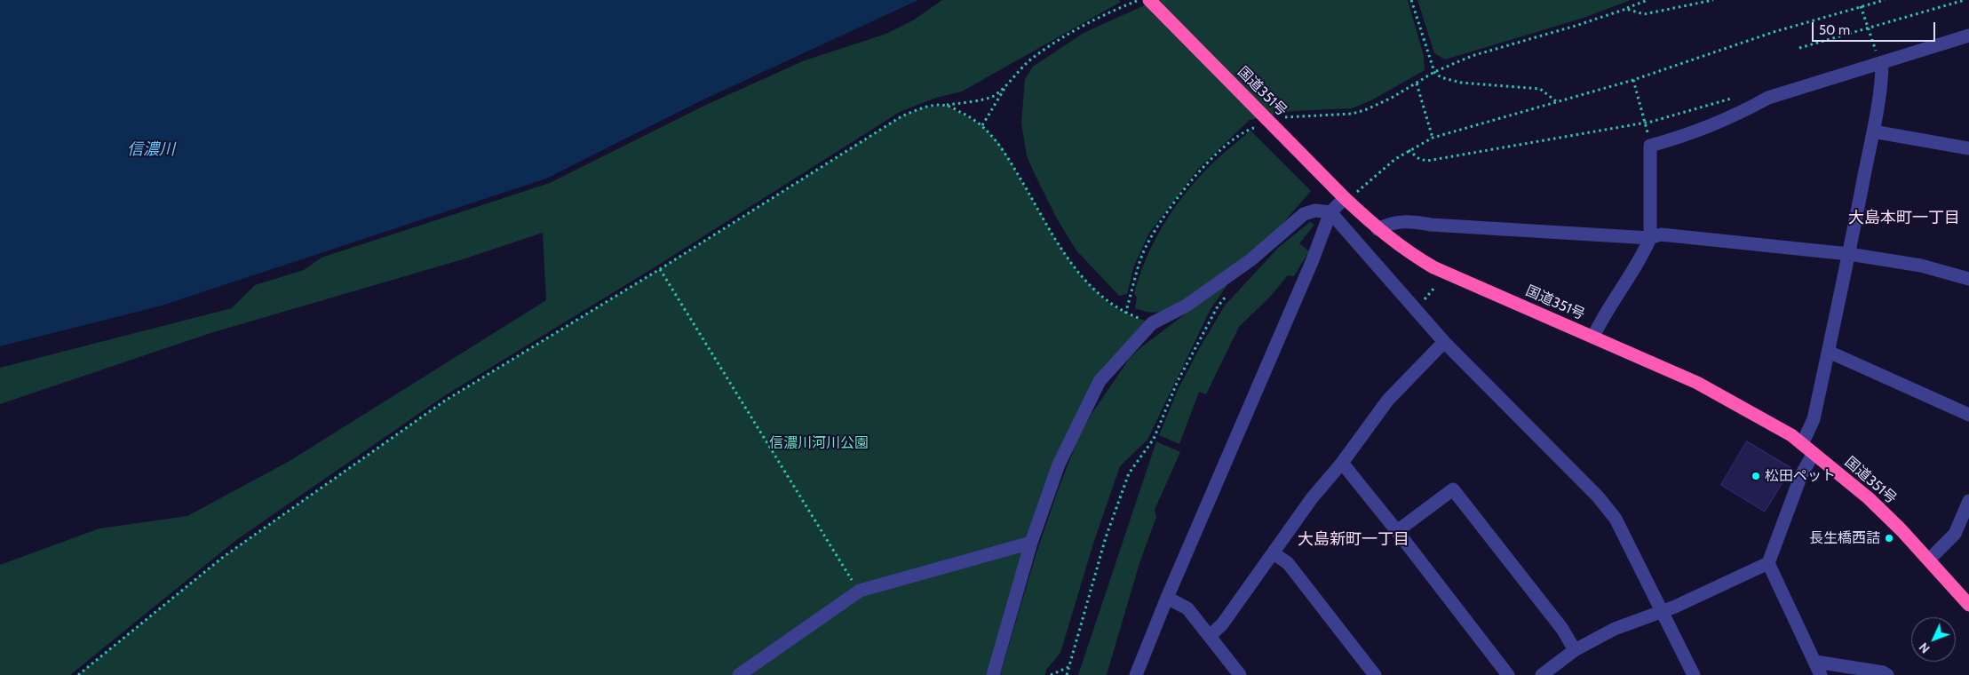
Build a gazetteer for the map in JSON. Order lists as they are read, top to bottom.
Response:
{
  "streets": {
    "highway": ["国道351号"]
  },
  "districts": ["大島本町一丁目", "大島新町一丁目"],
  "water": ["信濃川"],
  "parks": ["信濃川河川公園"],
  "places": ["松田ペット", "長生橋西詰"],
  "scale_bar": "50 m",
  "north": "bottom left"
}
